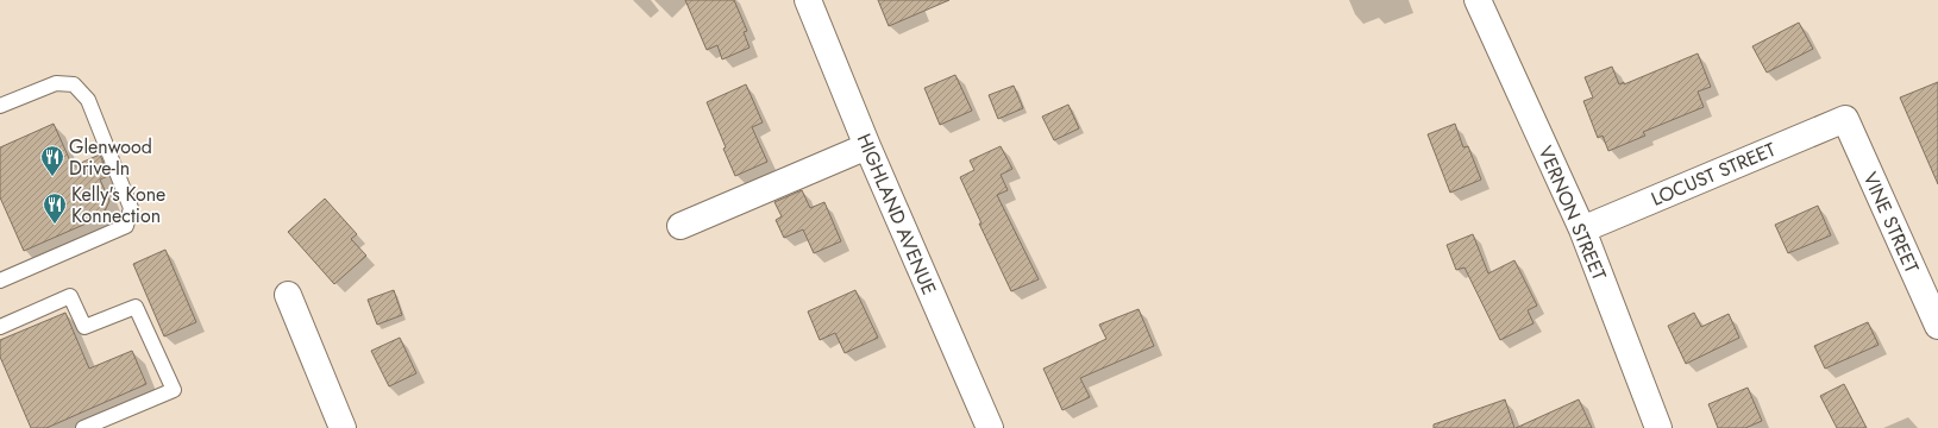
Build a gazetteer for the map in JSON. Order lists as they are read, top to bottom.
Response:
{
  "streets": {
    "street": [
      "LOCUST STREET",
      "VERNON STREET",
      "HIGHLAND AVENUE",
      "VINE STREET"
    ]
  },
  "crossings": [
    ["LOCUST STREET", "VERNON STREET"],
    ["LOCUST STREET", "VINE STREET"]
  ],
  "places": {
    "restaurant": ["Glenwood Drive-In", "Kelly's Kone Konnection"]
  }
}
